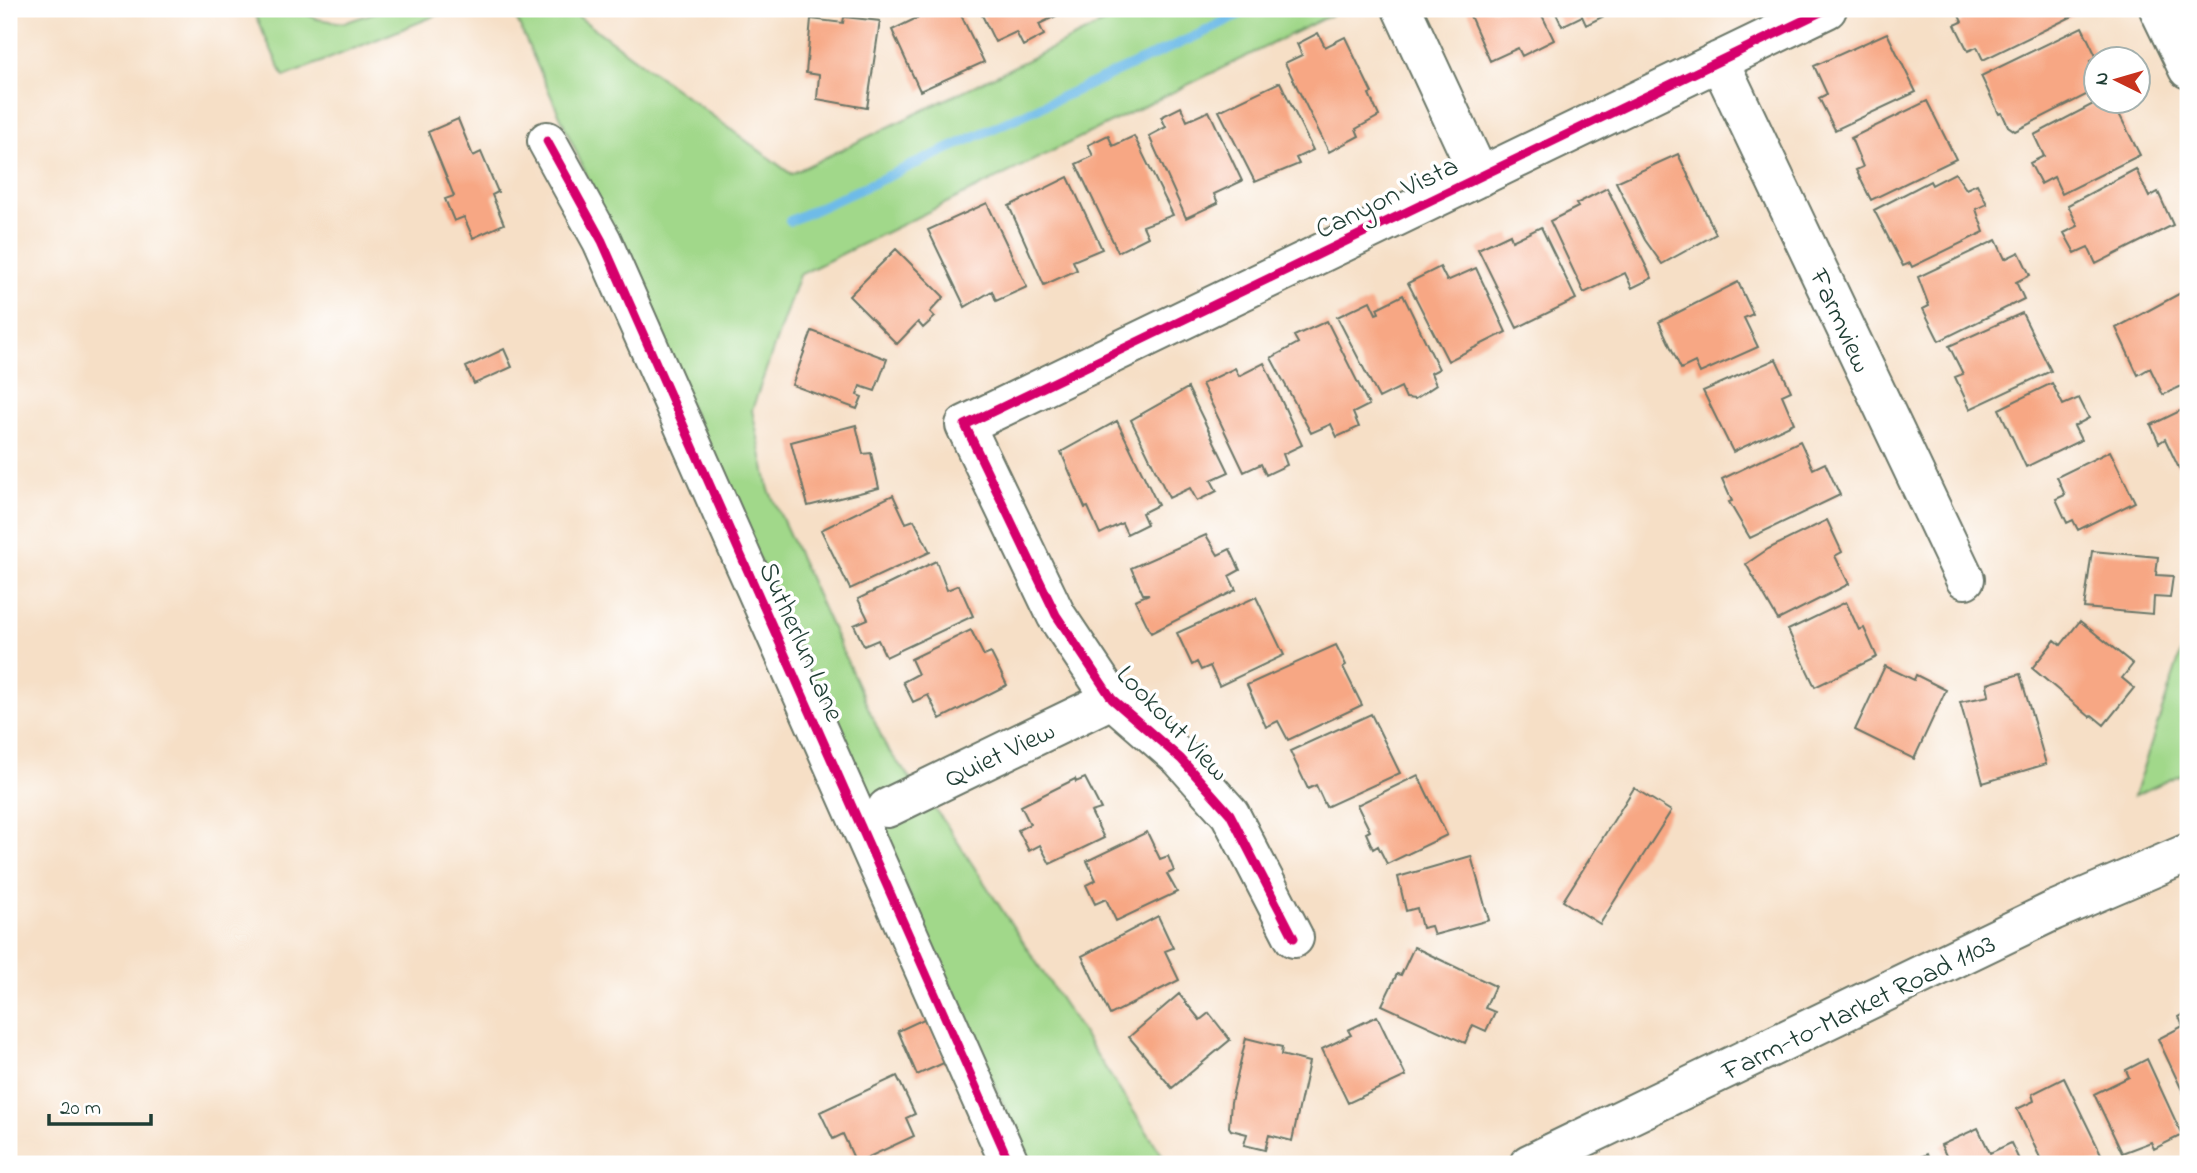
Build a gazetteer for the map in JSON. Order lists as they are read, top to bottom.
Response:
{
  "streets": {
    "street": [
      "Canyon Vista",
      "Farmview",
      "Sutherlun Lane",
      "Lookout View",
      "Quiet View",
      "Farm-to-Market Road 1103"
    ]
  },
  "crossings": [
    ["Canyon Vista", "Farmview"],
    ["Canyon Vista", "Lookout View"],
    ["Lookout View", "Quiet View"]
  ],
  "scale_bar": "20 m",
  "north": "left"
}
